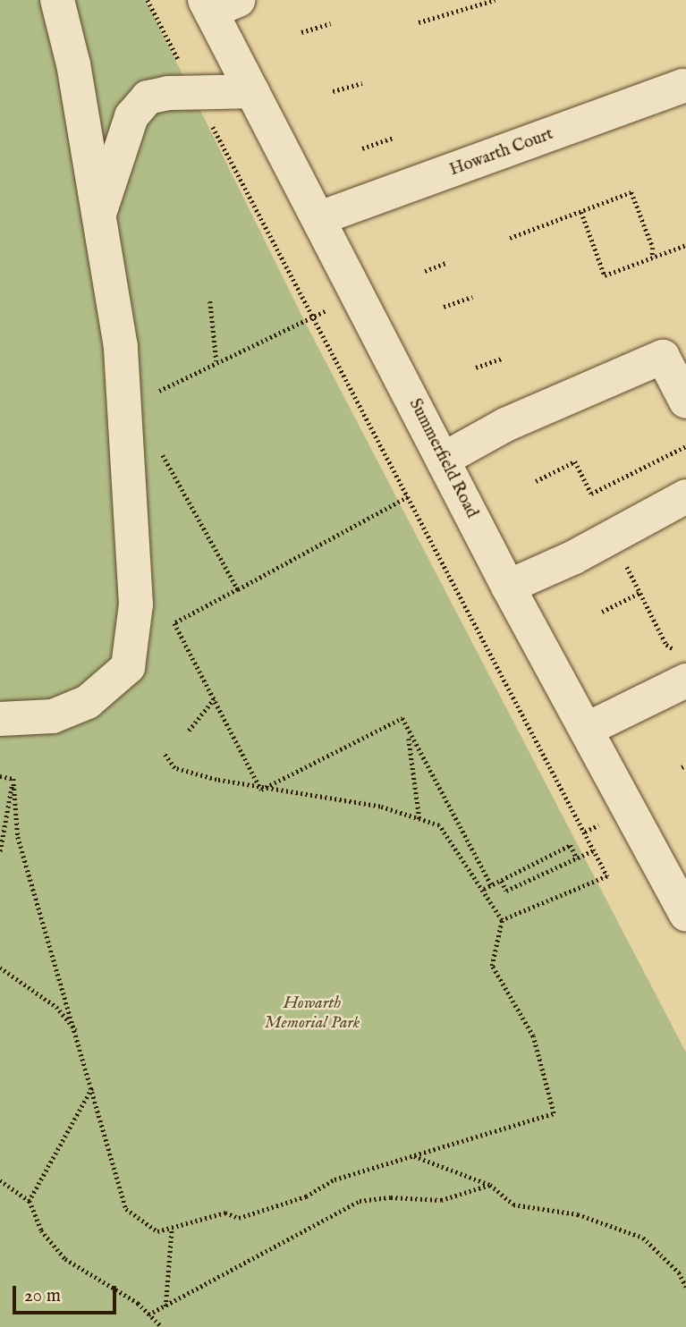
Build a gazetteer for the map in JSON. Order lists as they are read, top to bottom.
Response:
{
  "streets": {
    "street": ["Howarth Court", "Summerfield Road"]
  },
  "crossings": [
    ["Howarth Court", "Summerfield Road"]
  ],
  "parks": ["Howarth Memorial Park"],
  "scale_bar": "20 m"
}
